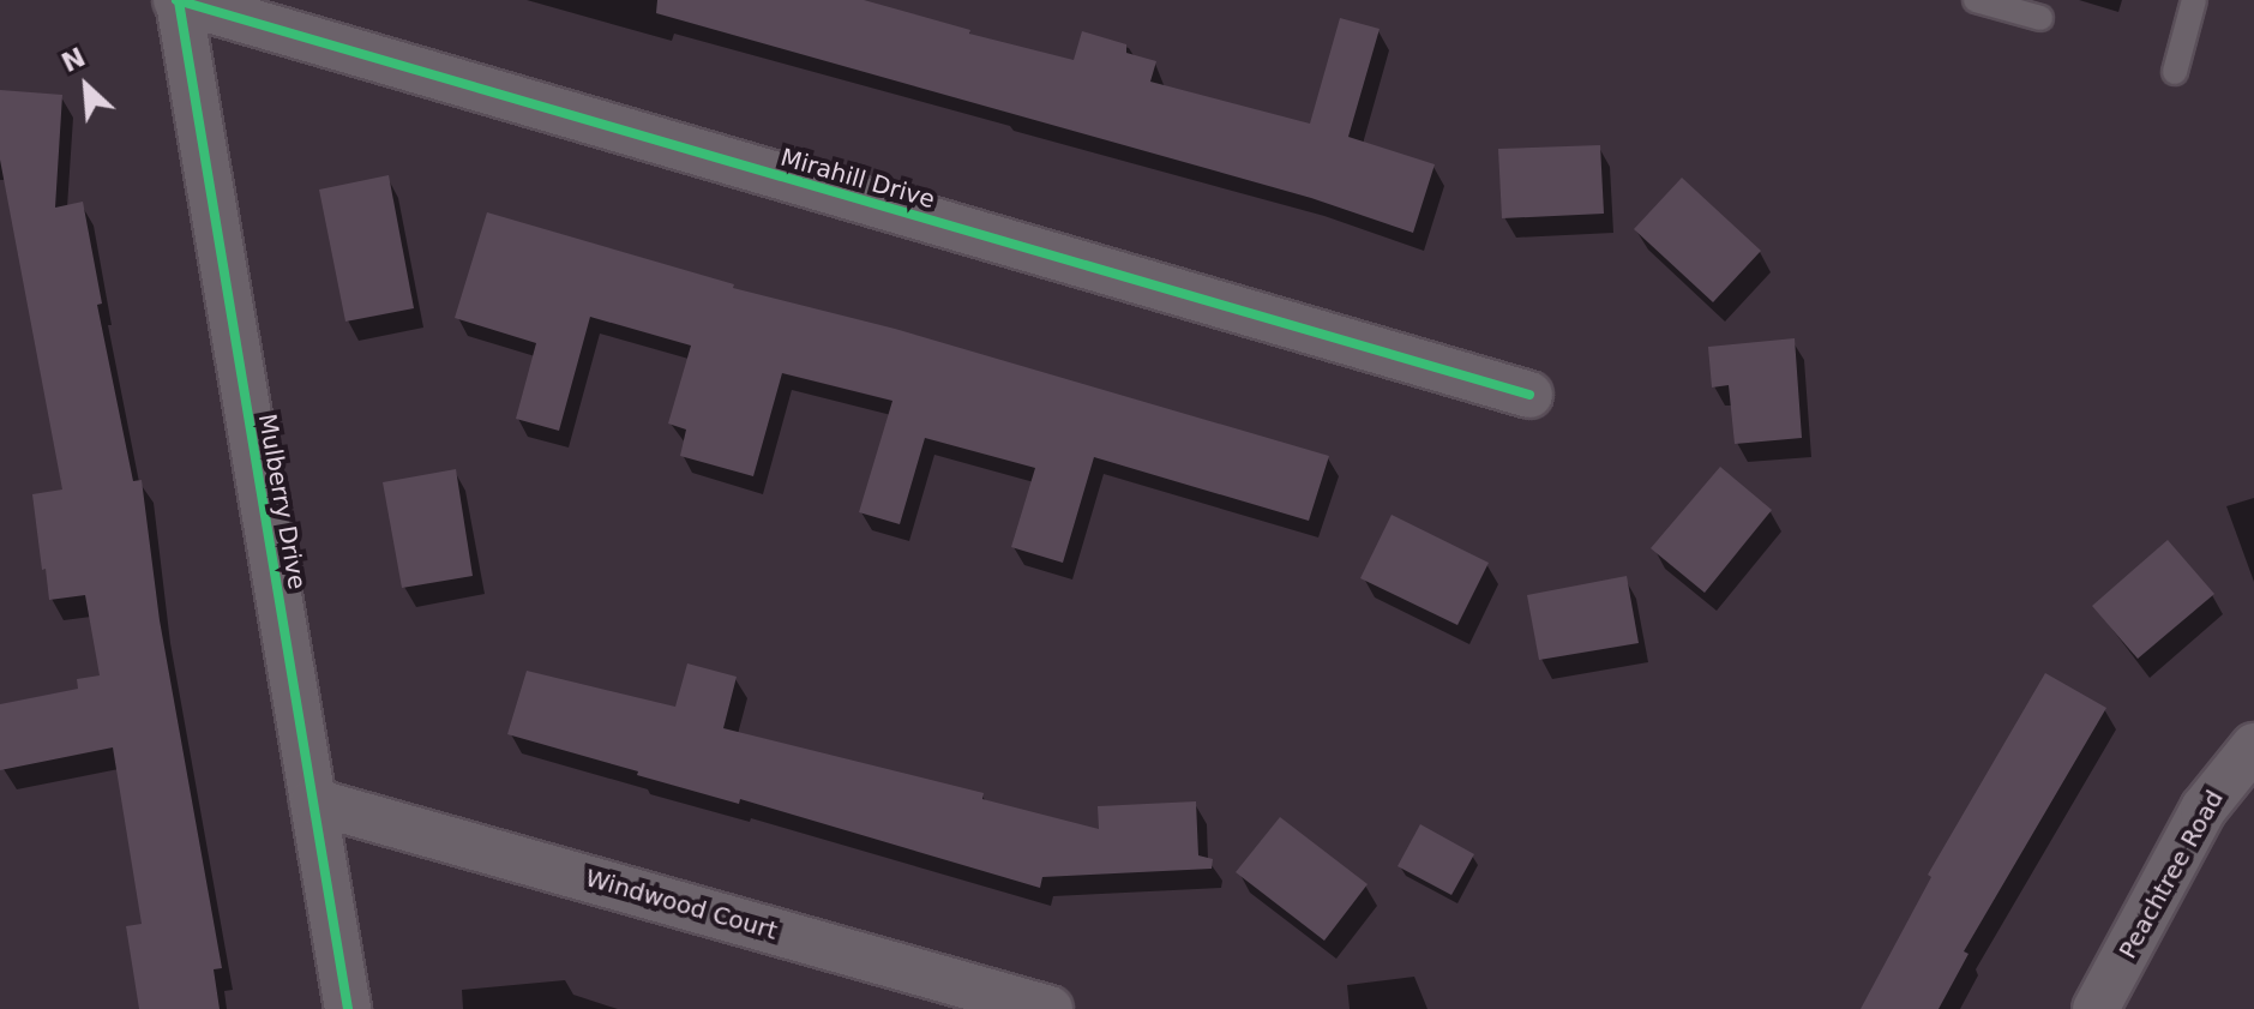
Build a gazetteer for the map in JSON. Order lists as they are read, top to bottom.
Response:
{
  "streets": {
    "street": [
      "Mirahill Drive",
      "Mulberry Drive",
      "Peachtree Road",
      "Windwood Court"
    ]
  },
  "crossings": [
    ["Mirahill Drive", "Mulberry Drive"],
    ["Mulberry Drive", "Windwood Court"]
  ],
  "north": "top left"
}
